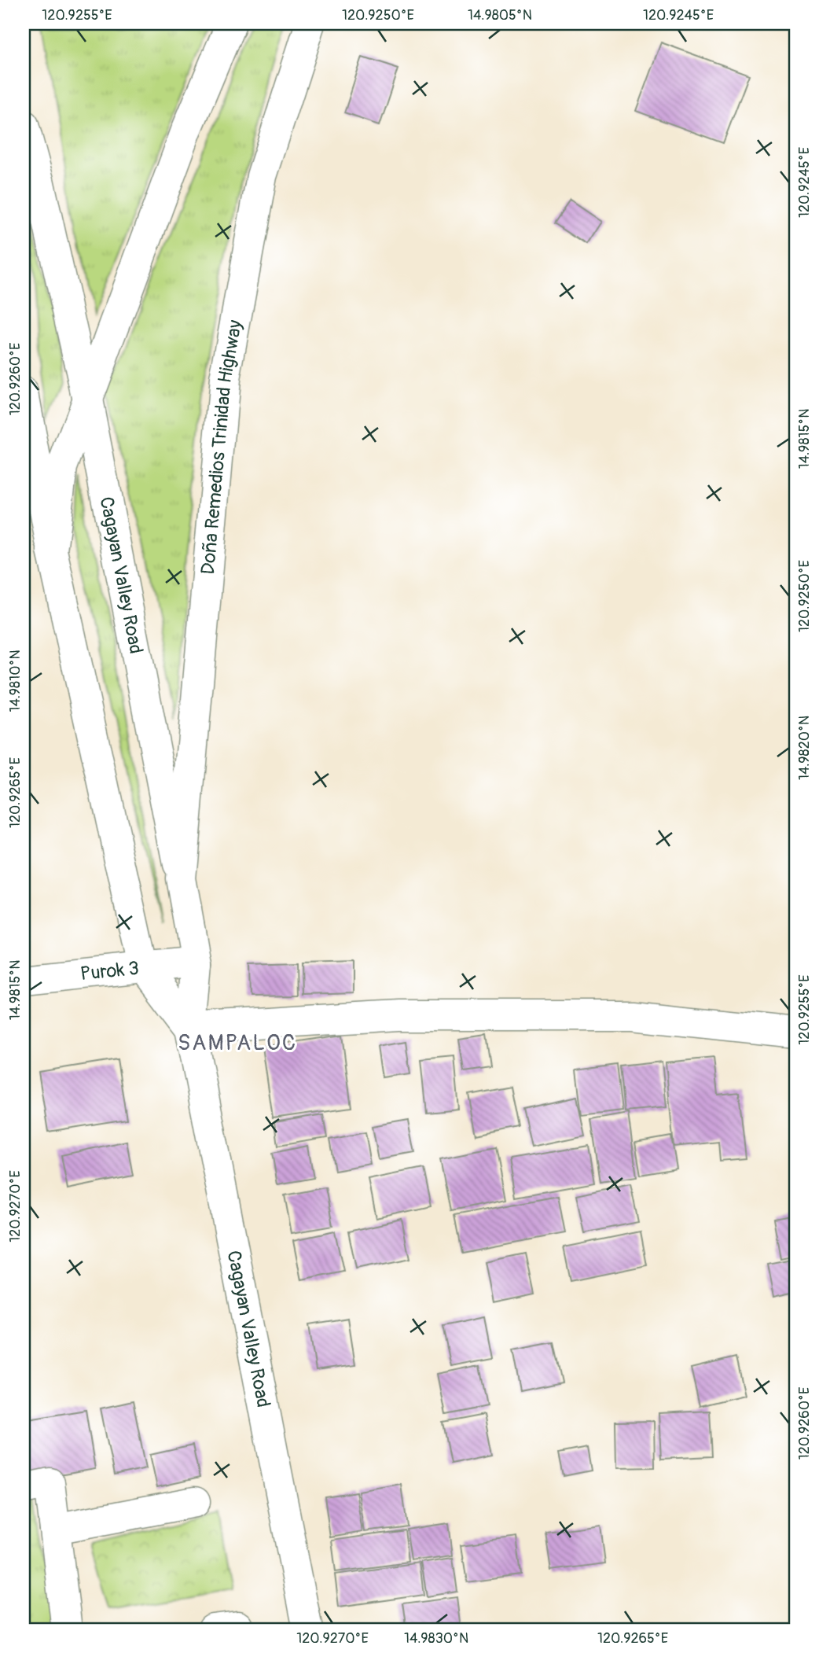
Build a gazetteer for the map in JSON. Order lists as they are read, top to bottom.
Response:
{
  "streets": {
    "main road": ["Doña Remedios Trinidad Highway", "Cagayan Valley Road", "Purok 3"]
  },
  "crossings": [
    ["Doña Remedios Trinidad Highway", "Cagayan Valley Road"],
    ["Cagayan Valley Road", "Purok 3"]
  ],
  "districts": ["SAMPALOC"],
  "coordinates": [
    "120.9255°E",
    "120.9250°E",
    "14.9805°N",
    "120.9245°E",
    "120.9260°E",
    "14.9815°N",
    "14.9810°N",
    "14.9820°N",
    "120.9265°E",
    "120.9270°E",
    "14.9830°N"
  ]
}
